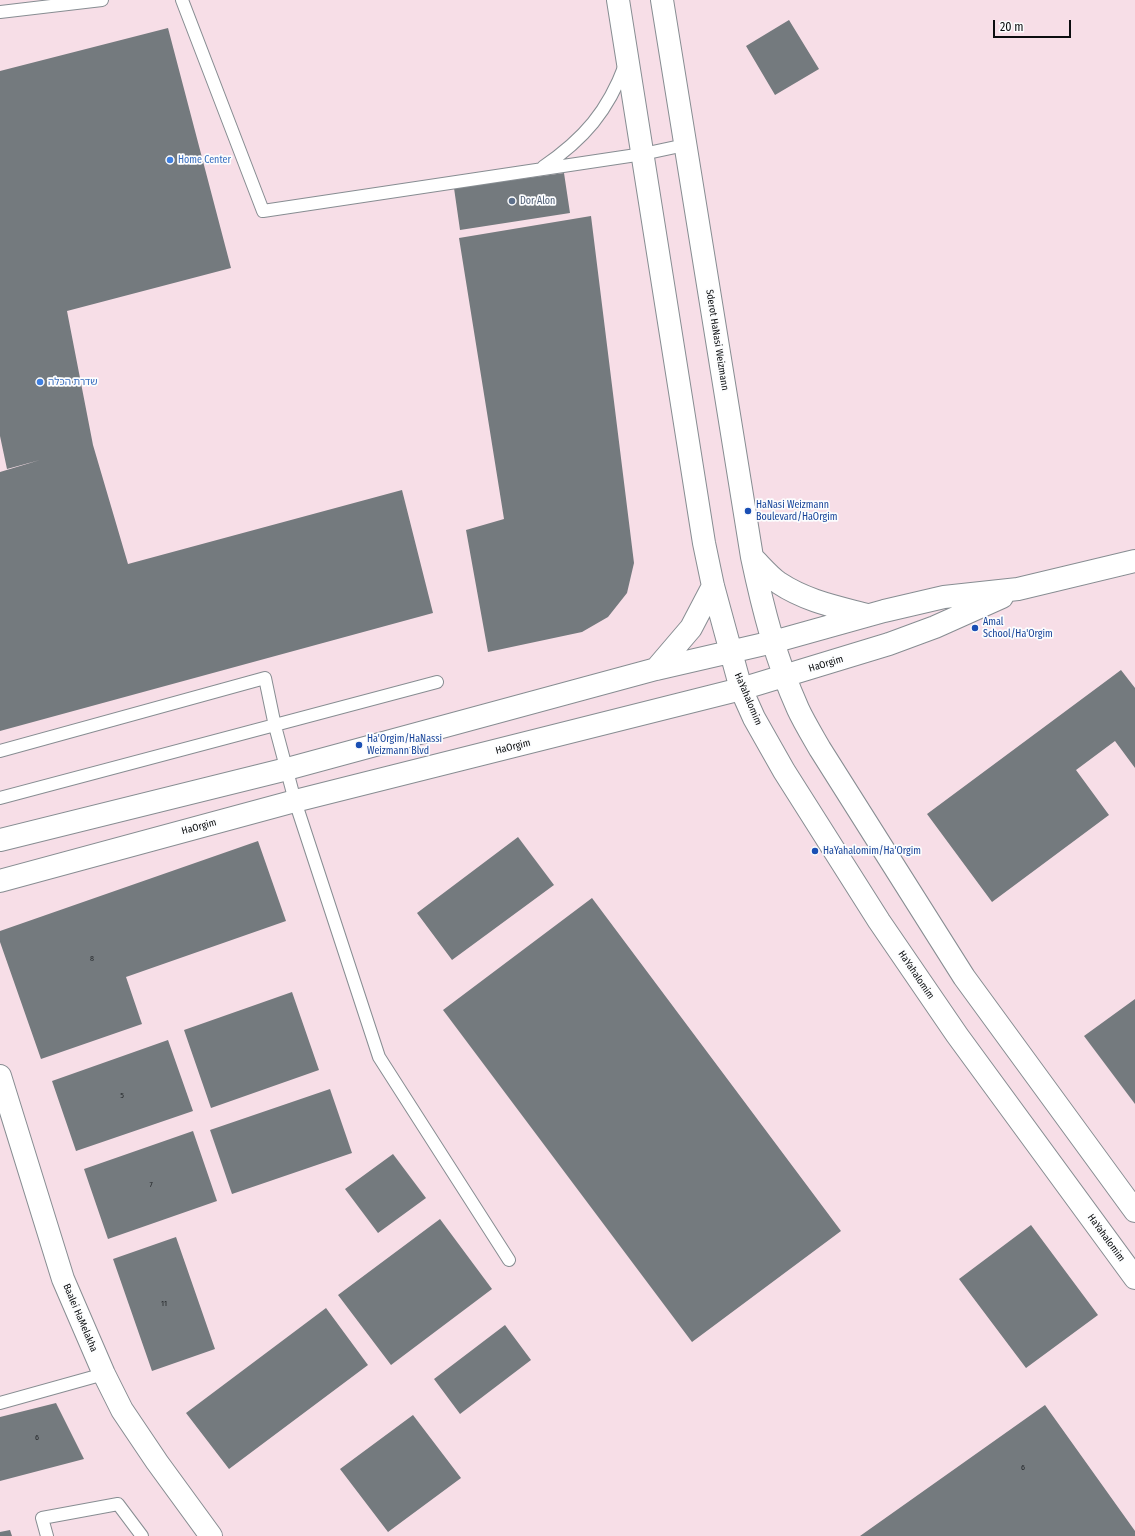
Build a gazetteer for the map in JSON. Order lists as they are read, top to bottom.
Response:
{
  "streets": {
    "street": [
      "Sderot HaNasi Weizmann",
      "HaOrgim",
      "HaYahalomim",
      "Baalei HaMelakha"
    ]
  },
  "crossings": [
    ["Sderot HaNasi Weizmann", "HaOrgim"],
    ["HaOrgim", "HaYahalomim"]
  ],
  "places": [
    "Home Center",
    "Dor Alon",
    "שדרת הכלה",
    "HaNasi Weizmann Boulevard/HaOrgim",
    "Amal School/Ha'Orgim",
    "Ha'Orgim/HaNassi Weizmann Blvd",
    "HaYahalomim/Ha'Orgim"
  ],
  "house_numbers": [
    "8",
    "5",
    "7",
    "11",
    "6",
    "6"
  ],
  "scale_bar": "20 m"
}
